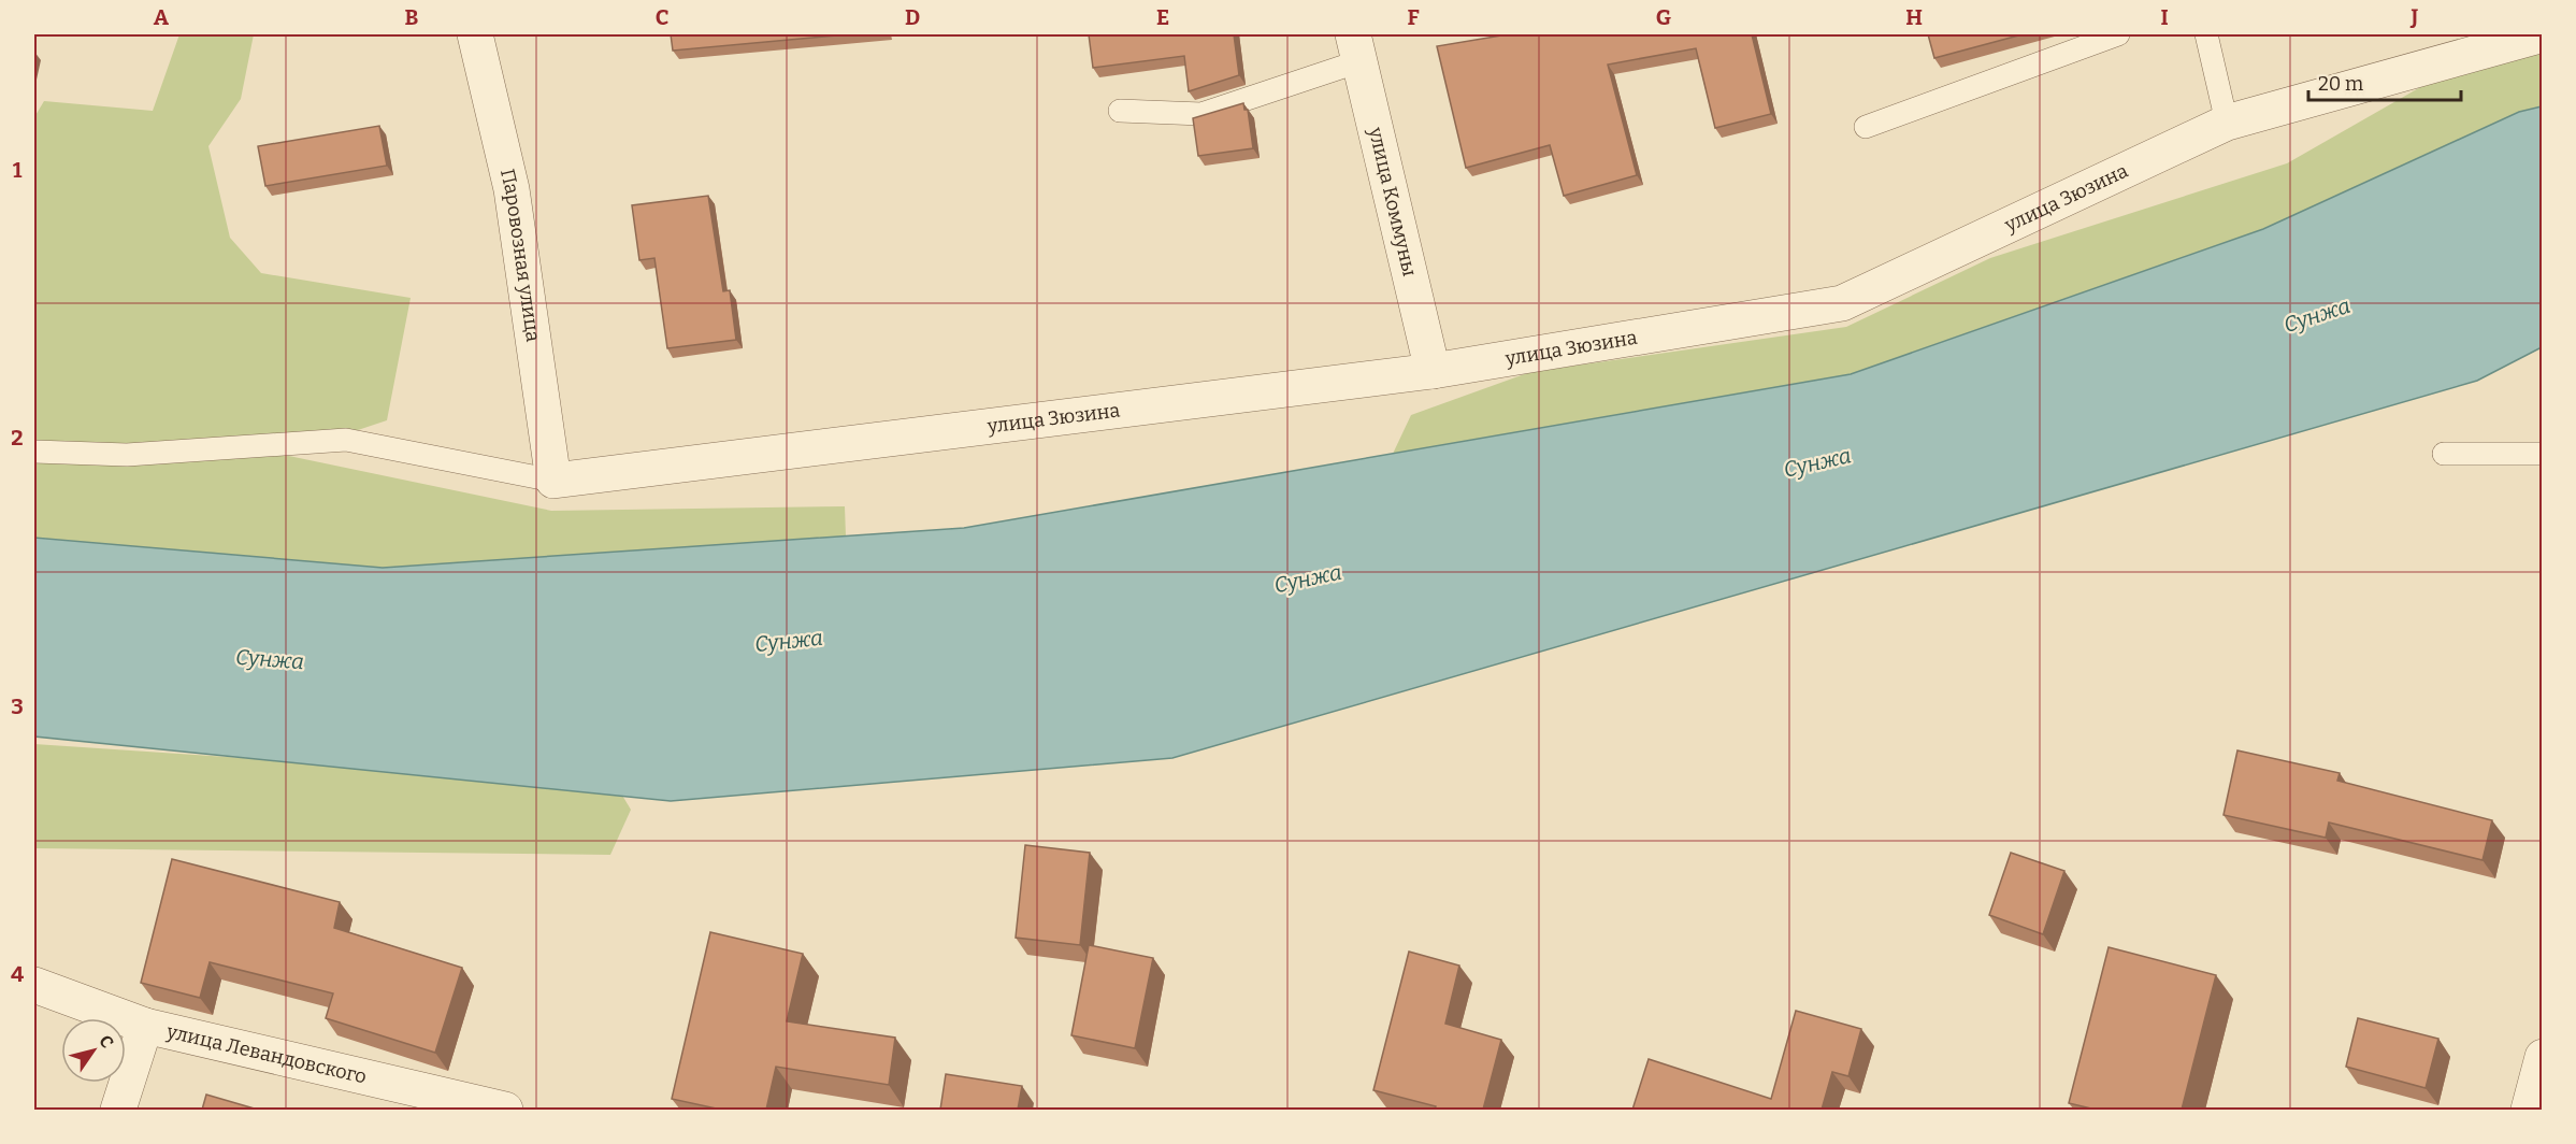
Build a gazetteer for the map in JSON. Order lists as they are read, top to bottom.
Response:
{
  "streets": {
    "street": [
      "улица Зюзина",
      "улица Коммуны",
      "Паровозная улица",
      "улица Левандовского"
    ]
  },
  "crossings": [
    ["улица Зюзина", "улица Коммуны"],
    ["улица Зюзина", "Паровозная улица"]
  ],
  "water": ["Сунжа"],
  "scale_bar": "20 m",
  "north": "top right",
  "grid": {
    "columns": [
      "A",
      "B",
      "C",
      "D",
      "E",
      "F",
      "G",
      "H",
      "I",
      "J"
    ],
    "rows": [
      "1",
      "2",
      "3",
      "4"
    ]
  }
}
